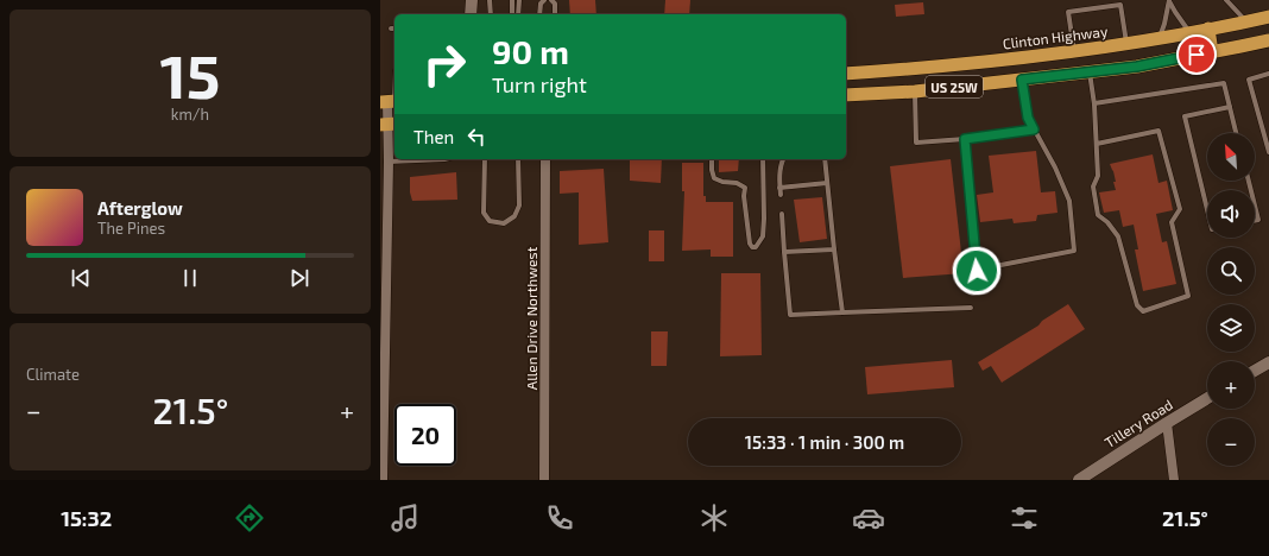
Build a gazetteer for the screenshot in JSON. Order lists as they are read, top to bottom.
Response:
{
  "streets": {
    "highway": ["Clinton Highway", "US 25W"],
    "street": ["Allen Drive Northwest", "Tillery Road"]
  },
  "north": "top left",
  "page": {
    "tile": [
      ["15", "km/h"],
      "Climate"
    ],
    "turn": ["90 m", "Turn right"],
    "then": "Then",
    "map_buttons": ["+", "−"],
    "song": ["Afterglow", "The Pines"],
    "heat": ["−", "21.5°", "+"],
    "limit": "20",
    "trip": "15:33 · 1 min · 300 m",
    "tabs": ["15:32", "21.5°"]
  }
}
